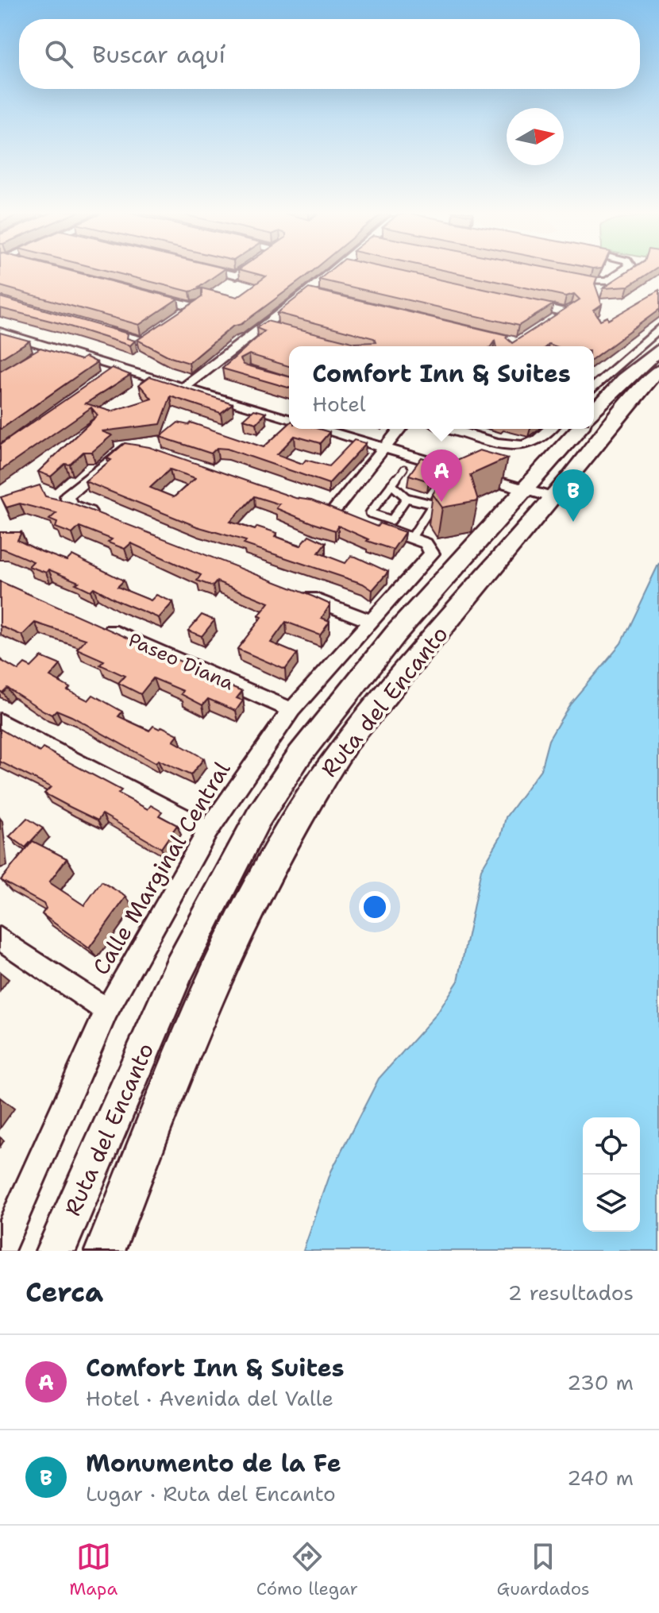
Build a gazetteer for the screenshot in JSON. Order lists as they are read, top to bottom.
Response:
{
  "streets": {
    "main road": ["Ruta del Encanto"],
    "street": ["Paseo Diana", "Calle Marginal Central"]
  },
  "crossings": [
    ["Paseo Diana", "Calle Marginal Central"]
  ],
  "north": "right",
  "page": {
    "search": "Buscar aquí",
    "popup": ["Comfort Inn & Suites", "Hotel"],
    "pins": ["A", "B"],
    "heading": ["Cerca", "2 resultados"],
    "list": [
      {
        "mark": "A",
        "name": "Comfort Inn & Suites",
        "note": "Hotel · Avenida del Valle",
        "value": "230 m"
      },
      {
        "mark": "B",
        "name": "Monumento de la Fe",
        "note": "Lugar · Ruta del Encanto",
        "value": "240 m"
      }
    ],
    "nav": ["Mapa", "Cómo llegar", "Guardados"]
  }
}
